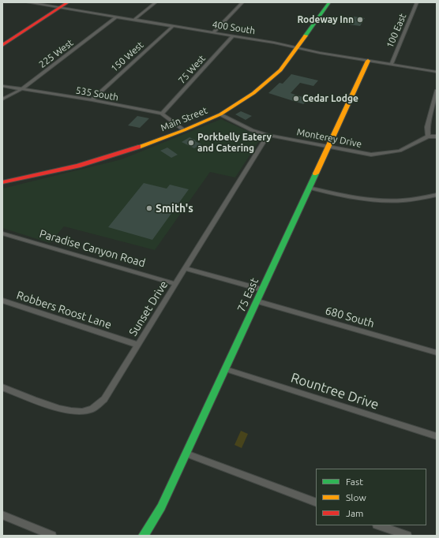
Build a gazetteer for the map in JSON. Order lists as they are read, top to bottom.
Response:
{
  "streets": {
    "street": [
      "400 South",
      "100 East",
      "225 West",
      "150 West",
      "75 West",
      "535 South",
      "Main Street",
      "Monterey Drive",
      "Paradise Canyon Road",
      "75 East",
      "Sunset Drive",
      "Robbers Roost Lane",
      "680 South",
      "Rountree Drive"
    ]
  },
  "crossings": [
    ["400 South", "100 East"],
    ["400 South", "225 West"],
    ["400 South", "150 West"],
    ["400 South", "75 West"],
    ["400 South", "Main Street"],
    ["400 South", "75 East"],
    ["225 West", "535 South"],
    ["150 West", "535 South"],
    ["75 West", "535 South"],
    ["535 South", "Main Street"],
    ["Main Street", "Monterey Drive"],
    ["Monterey Drive", "75 East"],
    ["Monterey Drive", "Sunset Drive"],
    ["Paradise Canyon Road", "Sunset Drive"],
    ["75 East", "680 South"],
    ["75 East", "Rountree Drive"],
    ["Sunset Drive", "Robbers Roost Lane"]
  ],
  "places": [
    "Rodeway Inn",
    "Cedar Lodge",
    "Porkbelly Eatery and Catering",
    "Smith's"
  ],
  "legend": ["Fast", "Slow", "Jam"]
}
